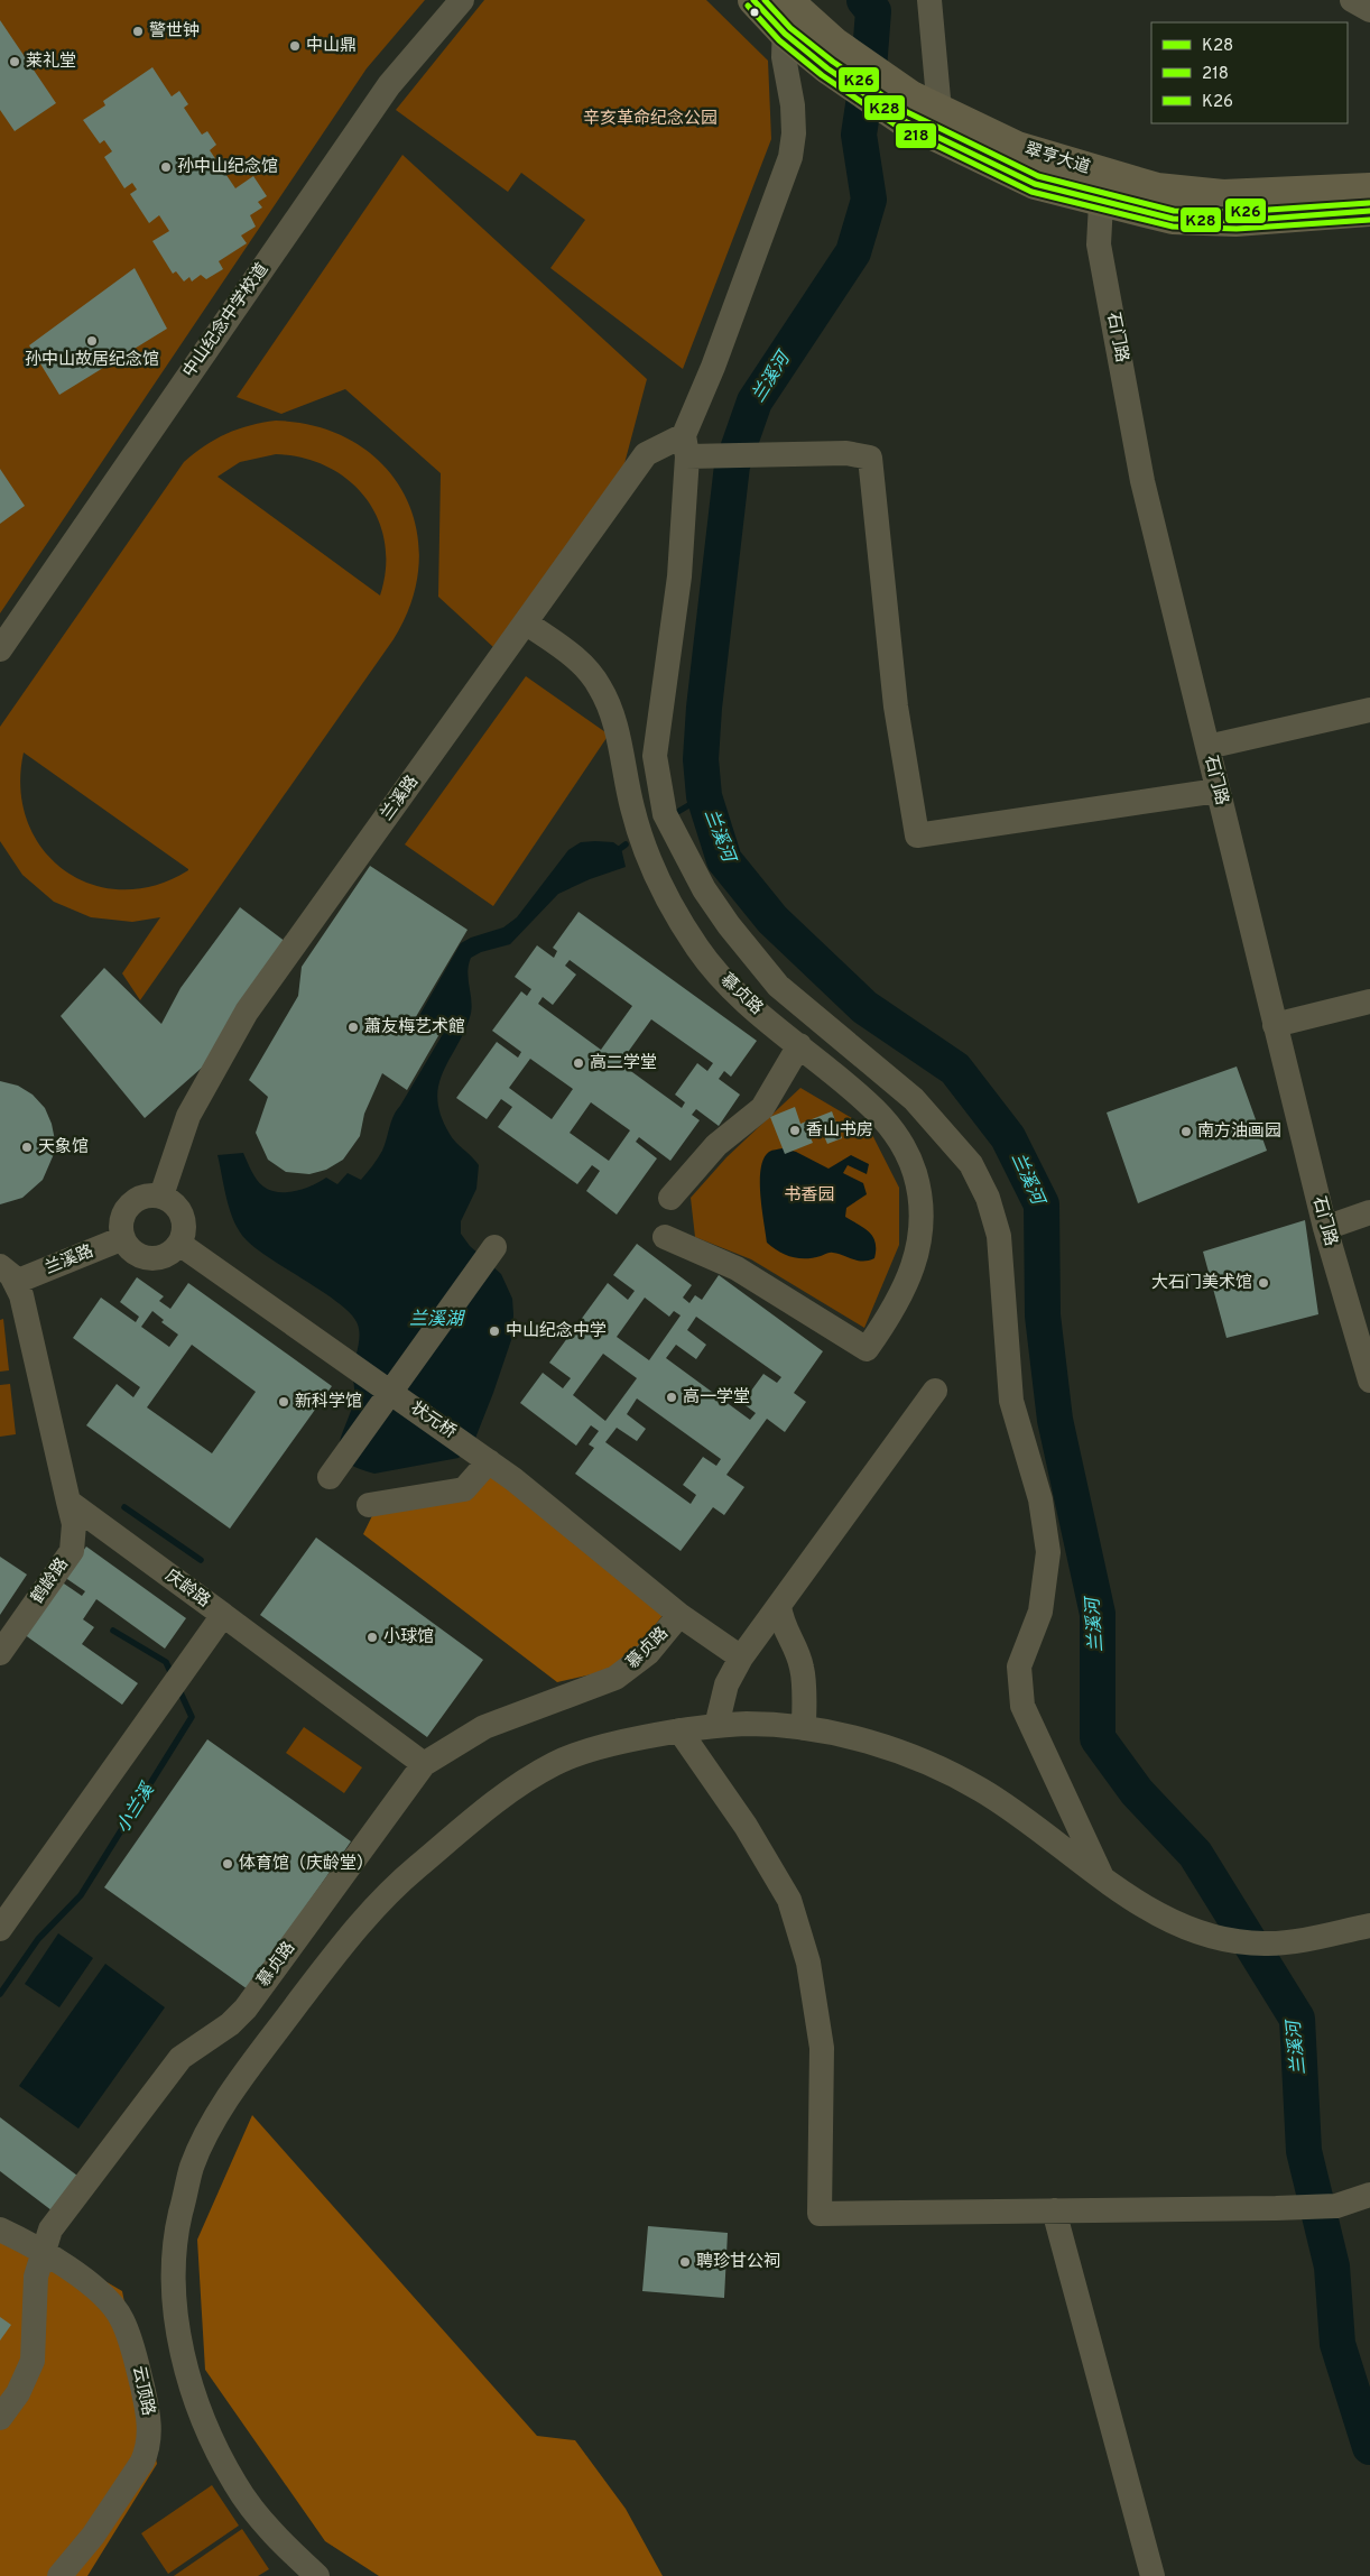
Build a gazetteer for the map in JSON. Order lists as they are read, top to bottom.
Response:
{
  "streets": {
    "main road": ["翠亨大道"],
    "street": [
      "中山纪念中学校道",
      "石门路",
      "兰溪路",
      "慕贞路",
      "状元桥",
      "鹤龄路",
      "庆龄路",
      "云顶路"
    ]
  },
  "crossings": [
    ["翠亨大道", "石门路"],
    ["兰溪路", "慕贞路"],
    ["兰溪路", "状元桥"],
    ["慕贞路", "状元桥"],
    ["慕贞路", "云顶路"],
    ["鹤龄路", "庆龄路"]
  ],
  "water": ["兰溪河", "兰溪湖", "小兰溪"],
  "parks": ["辛亥革命纪念公园", "书香园"],
  "places": [
    "警世钟",
    "中山鼎",
    "莱礼堂",
    "孙中山纪念馆",
    "孙中山故居纪念馆",
    "蕭友梅艺术館",
    "高二学堂",
    "香山书房",
    "南方油画园",
    "天象馆",
    "大石门美术馆",
    "中山纪念中学",
    "高一学堂",
    "新科学馆",
    "小球馆",
    "体育馆（庆龄堂）",
    "聘珍甘公祠"
  ],
  "lines": ["transit line K28", "transit line K26", "transit line 218"],
  "legend": ["K28", "218", "K26"]
}
